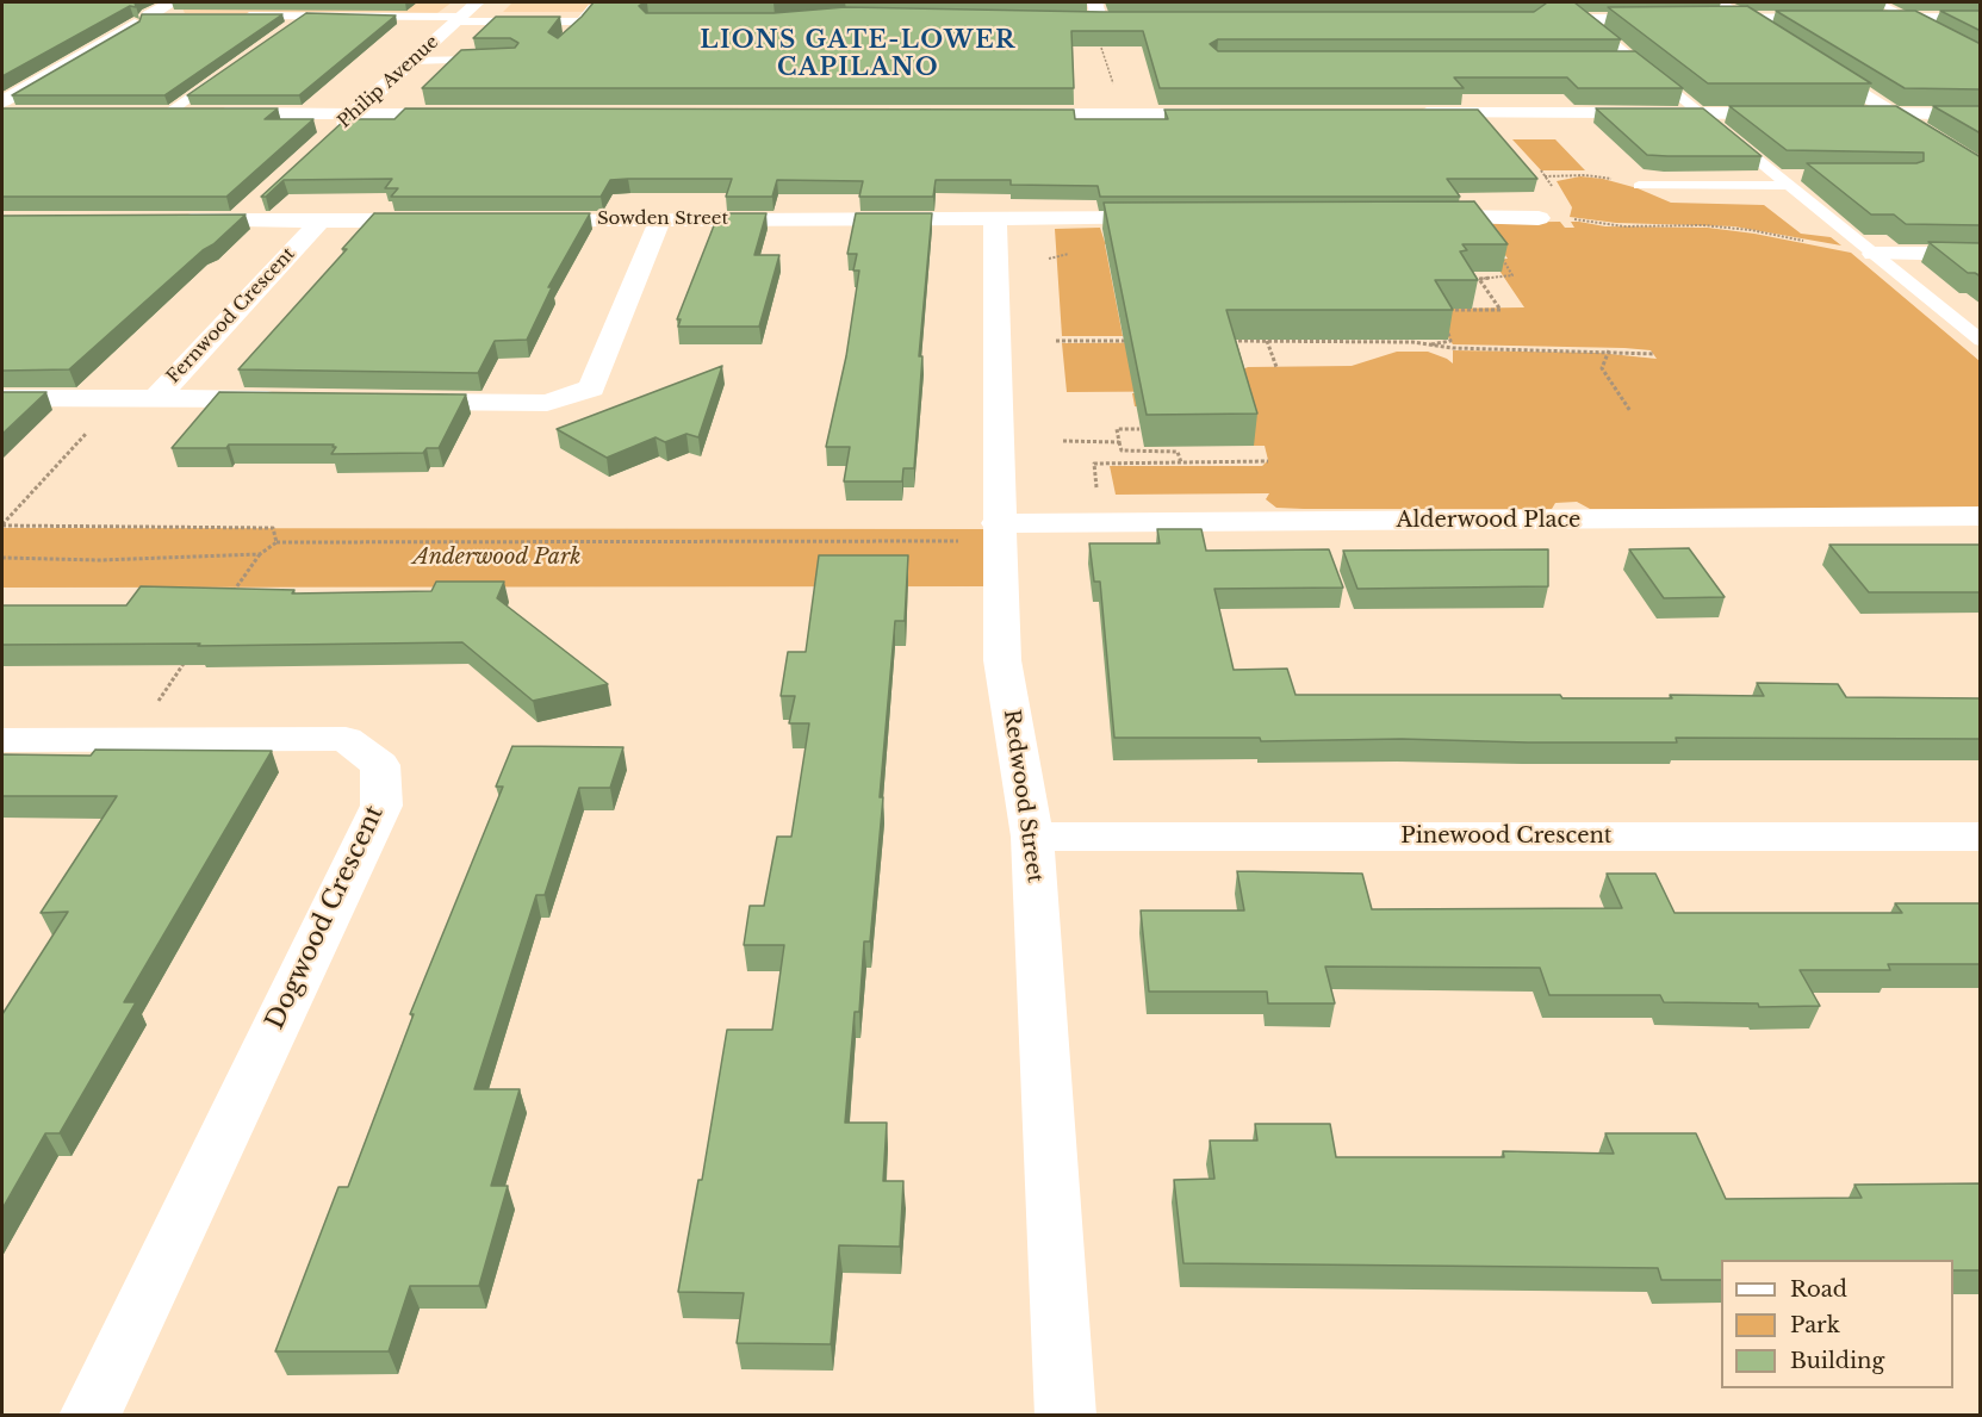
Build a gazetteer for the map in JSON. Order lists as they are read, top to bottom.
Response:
{
  "streets": {
    "street": [
      "Philip Avenue",
      "Sowden Street",
      "Fernwood Crescent",
      "Alderwood Place",
      "Redwood Street",
      "Pinewood Crescent",
      "Dogwood Crescent"
    ]
  },
  "crossings": [
    ["Sowden Street", "Redwood Street"],
    ["Alderwood Place", "Redwood Street"],
    ["Redwood Street", "Pinewood Crescent"]
  ],
  "districts": ["LIONS GATE-LOWER CAPILANO"],
  "parks": ["Anderwood Park"],
  "legend": ["Road", "Park", "Building"]
}
